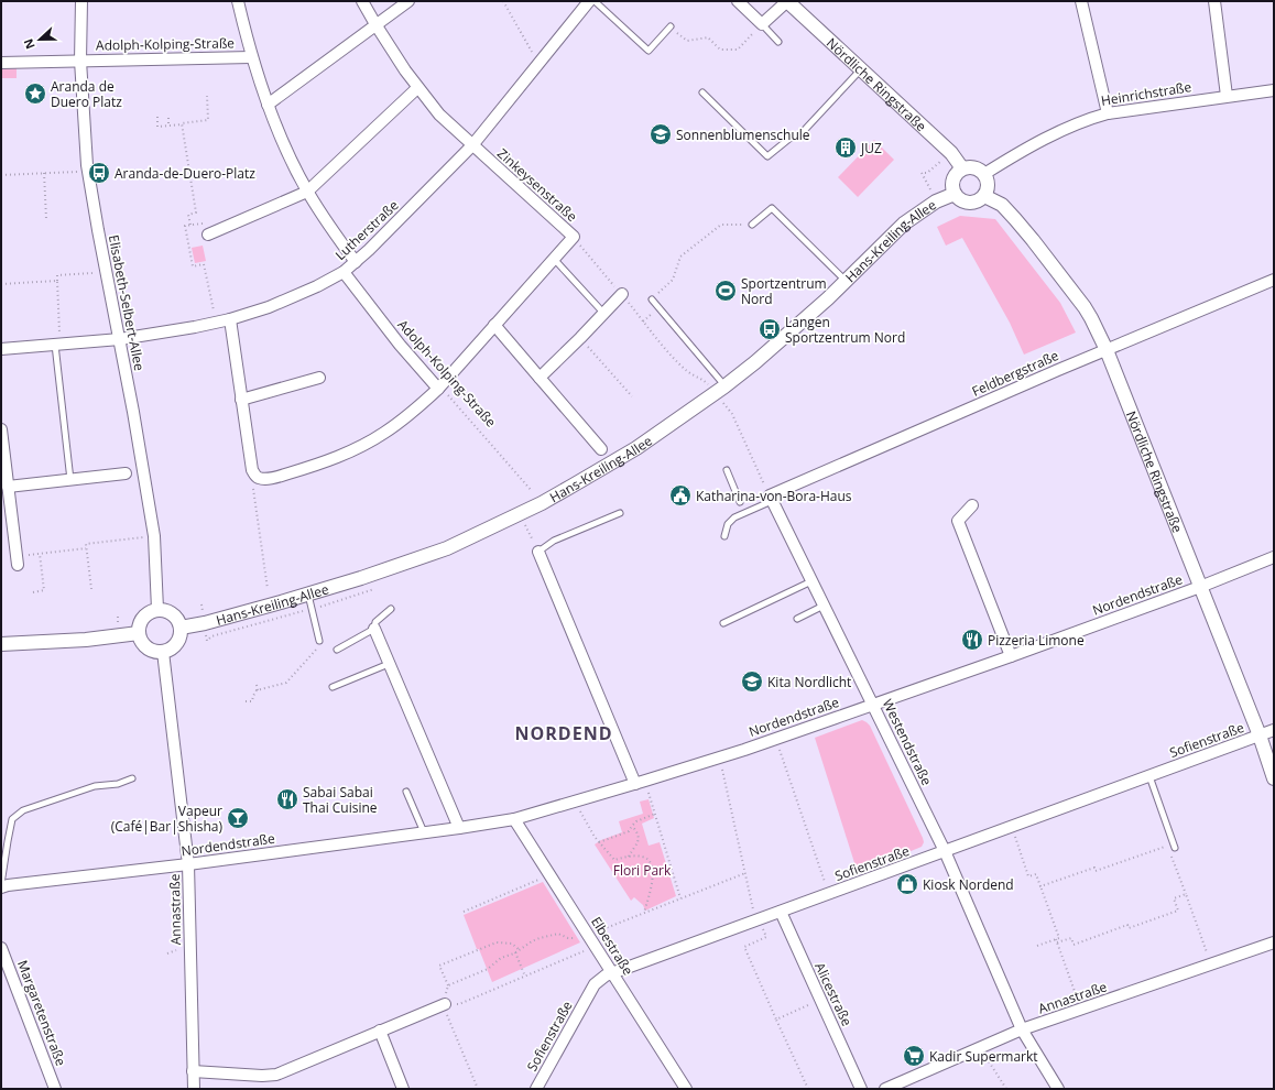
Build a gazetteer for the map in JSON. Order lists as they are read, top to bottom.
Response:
{
  "streets": {
    "street": [
      "Adolph-Kolping-Straße",
      "Nördliche Ringstraße",
      "Heinrichstraße",
      "Zinkeysenstraße",
      "Lutherstraße",
      "Hans-Kreiling-Allee",
      "Elisabeth-Selbert-Allee",
      "Feldbergstraße",
      "Nordendstraße",
      "Sofienstraße",
      "Westendstraße",
      "Annastraße",
      "Elbestraße",
      "Alicestraße",
      "Margaretenstraße"
    ]
  },
  "crossings": [
    ["Adolph-Kolping-Straße", "Zinkeysenstraße"],
    ["Adolph-Kolping-Straße", "Lutherstraße"],
    ["Adolph-Kolping-Straße", "Elisabeth-Selbert-Allee"],
    ["Nördliche Ringstraße", "Heinrichstraße"],
    ["Nördliche Ringstraße", "Hans-Kreiling-Allee"],
    ["Nördliche Ringstraße", "Feldbergstraße"],
    ["Nördliche Ringstraße", "Nordendstraße"],
    ["Nördliche Ringstraße", "Sofienstraße"],
    ["Heinrichstraße", "Hans-Kreiling-Allee"],
    ["Zinkeysenstraße", "Lutherstraße"],
    ["Lutherstraße", "Elisabeth-Selbert-Allee"],
    ["Hans-Kreiling-Allee", "Elisabeth-Selbert-Allee"],
    ["Hans-Kreiling-Allee", "Annastraße"],
    ["Elisabeth-Selbert-Allee", "Annastraße"],
    ["Feldbergstraße", "Westendstraße"],
    ["Nordendstraße", "Westendstraße"],
    ["Nordendstraße", "Annastraße"],
    ["Nordendstraße", "Elbestraße"],
    ["Sofienstraße", "Westendstraße"],
    ["Sofienstraße", "Elbestraße"],
    ["Sofienstraße", "Alicestraße"],
    ["Westendstraße", "Annastraße"]
  ],
  "districts": ["NORDEND"],
  "parks": ["Flori Park"],
  "places": {
    "place": ["Aranda de Duero Platz"],
    "school or university": ["Sonnenblumenschule", "Kita Nordlicht"],
    "building": ["JUZ"],
    "bus stop": ["Aranda-de-Duero-Platz", "Langen Sportzentrum Nord"],
    "sports": ["Sportzentrum Nord"],
    "public building": ["Katharina-von-Bora-Haus"],
    "restaurant": ["Pizzeria Limone", "Sabai Sabai Thai Cuisine"],
    "bar": ["Vapeur (Café|Bar|Shisha)"],
    "shop": ["Kiosk Nordend"],
    "supermarket": ["Kadir Supermarkt"]
  },
  "north": "left"
}
